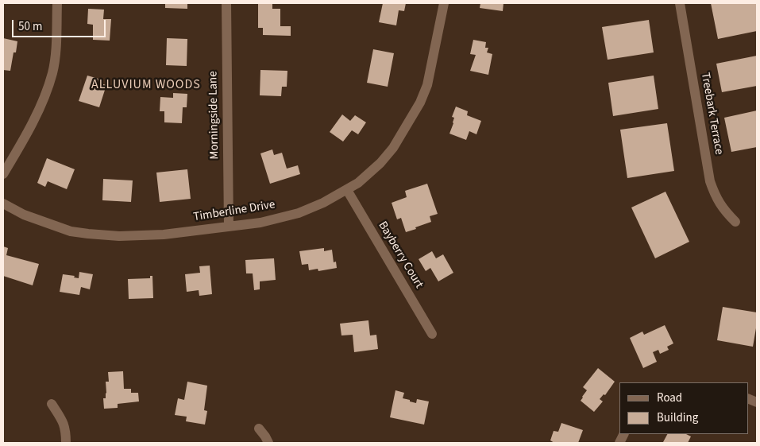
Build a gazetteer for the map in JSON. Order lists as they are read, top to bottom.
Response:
{
  "streets": {
    "street": [
      "Treebark Terrace",
      "Morningside Lane",
      "Timberline Drive",
      "Bayberry Court"
    ]
  },
  "crossings": [
    ["Morningside Lane", "Timberline Drive"],
    ["Timberline Drive", "Bayberry Court"]
  ],
  "districts": ["ALLUVIUM WOODS"],
  "legend": ["Road", "Building"],
  "scale_bar": "50 m"
}
